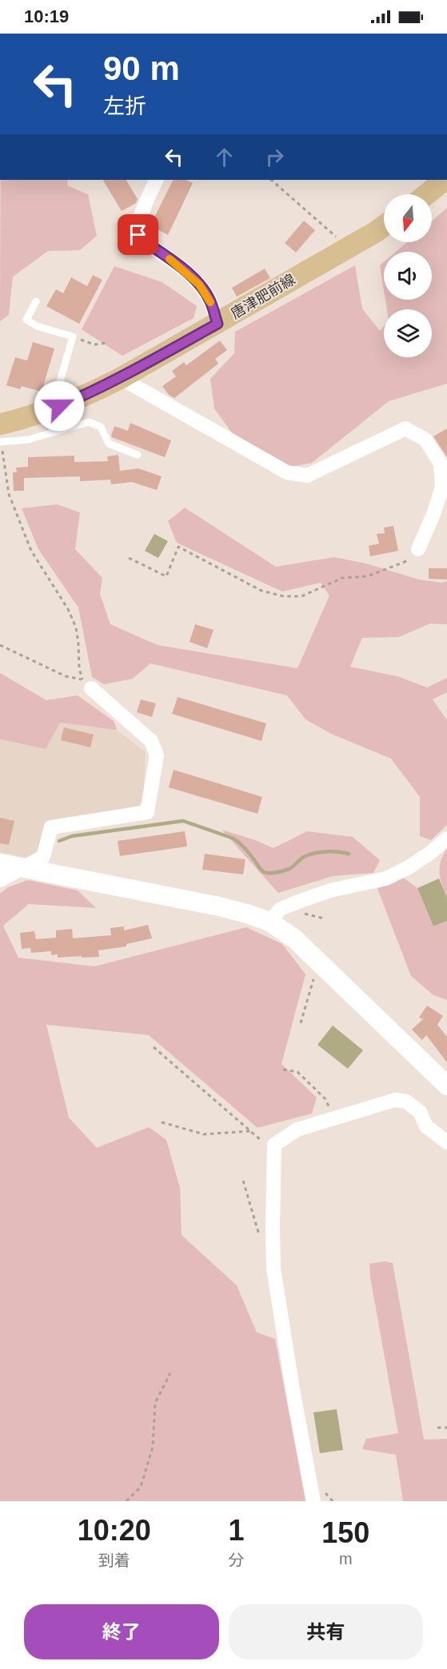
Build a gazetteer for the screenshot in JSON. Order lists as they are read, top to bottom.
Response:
{
  "streets": {
    "main road": ["唐津肥前線"]
  },
  "north": "bottom",
  "page": {
    "status": "10:19",
    "turn": ["90 m", "左折"],
    "eta": [
      "10:20",
      "到着",
      "1",
      "分",
      "150",
      "m"
    ],
    "buttons": ["終了", "共有"]
  }
}
